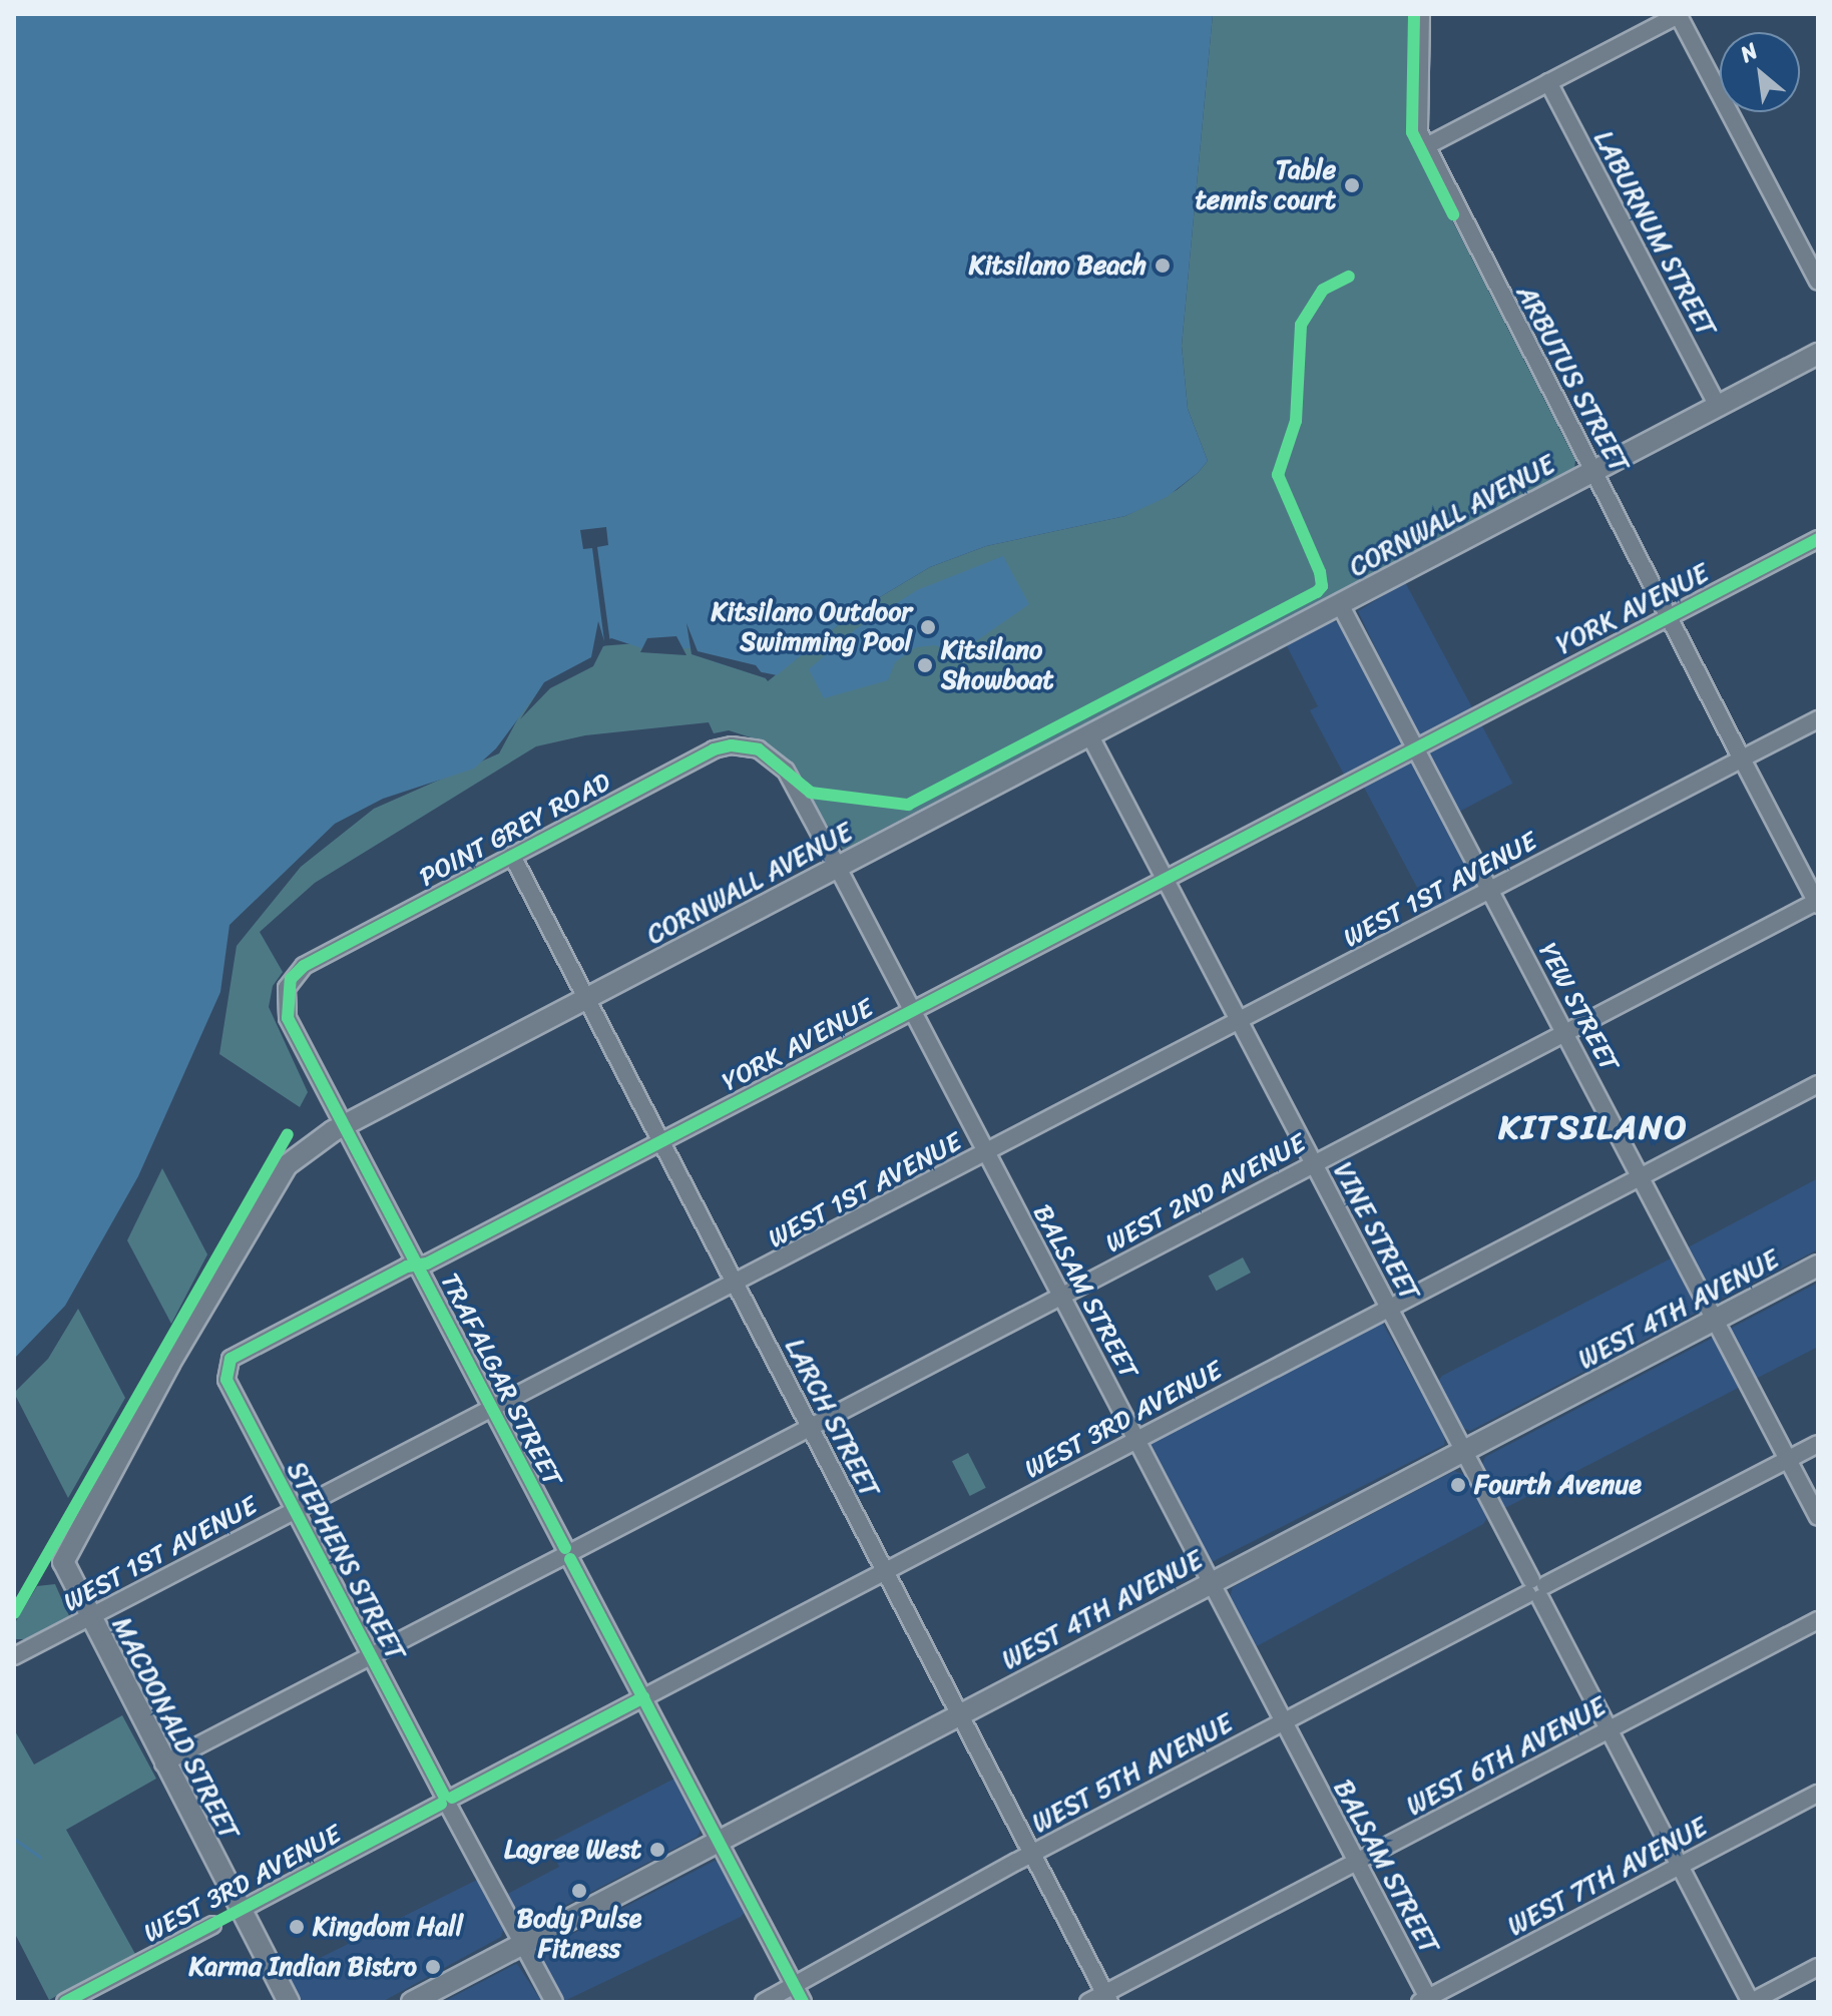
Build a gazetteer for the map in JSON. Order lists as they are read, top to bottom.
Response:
{
  "streets": {
    "main road": ["CORNWALL AVENUE", "WEST 4TH AVENUE", "MACDONALD STREET"],
    "street": [
      "LABURNUM STREET",
      "ARBUTUS STREET",
      "YORK AVENUE",
      "POINT GREY ROAD",
      "WEST 1ST AVENUE",
      "YEW STREET",
      "WEST 2ND AVENUE",
      "VINE STREET",
      "BALSAM STREET",
      "TRAFALGAR STREET",
      "LARCH STREET",
      "WEST 3RD AVENUE",
      "STEPHENS STREET",
      "WEST 6TH AVENUE",
      "WEST 5TH AVENUE",
      "WEST 7TH AVENUE"
    ]
  },
  "crossings": [
    ["LABURNUM STREET", "CORNWALL AVENUE"],
    ["ARBUTUS STREET", "CORNWALL AVENUE"],
    ["ARBUTUS STREET", "YORK AVENUE"],
    ["ARBUTUS STREET", "WEST 1ST AVENUE"],
    ["ARBUTUS STREET", "WEST 2ND AVENUE"],
    ["CORNWALL AVENUE", "YEW STREET"],
    ["CORNWALL AVENUE", "VINE STREET"],
    ["CORNWALL AVENUE", "BALSAM STREET"],
    ["CORNWALL AVENUE", "TRAFALGAR STREET"],
    ["CORNWALL AVENUE", "LARCH STREET"],
    ["CORNWALL AVENUE", "MACDONALD STREET"],
    ["YORK AVENUE", "YEW STREET"],
    ["YORK AVENUE", "VINE STREET"],
    ["YORK AVENUE", "BALSAM STREET"],
    ["YORK AVENUE", "TRAFALGAR STREET"],
    ["YORK AVENUE", "LARCH STREET"],
    ["YORK AVENUE", "STEPHENS STREET"],
    ["POINT GREY ROAD", "BALSAM STREET"],
    ["POINT GREY ROAD", "TRAFALGAR STREET"],
    ["POINT GREY ROAD", "LARCH STREET"],
    ["WEST 1ST AVENUE", "YEW STREET"],
    ["WEST 1ST AVENUE", "VINE STREET"],
    ["WEST 1ST AVENUE", "BALSAM STREET"],
    ["WEST 1ST AVENUE", "TRAFALGAR STREET"],
    ["WEST 1ST AVENUE", "LARCH STREET"],
    ["WEST 1ST AVENUE", "STEPHENS STREET"],
    ["WEST 1ST AVENUE", "MACDONALD STREET"],
    ["YEW STREET", "WEST 2ND AVENUE"],
    ["YEW STREET", "WEST 4TH AVENUE"],
    ["YEW STREET", "WEST 3RD AVENUE"],
    ["YEW STREET", "WEST 5TH AVENUE"],
    ["WEST 2ND AVENUE", "VINE STREET"],
    ["WEST 2ND AVENUE", "BALSAM STREET"],
    ["WEST 2ND AVENUE", "TRAFALGAR STREET"],
    ["WEST 2ND AVENUE", "LARCH STREET"],
    ["WEST 2ND AVENUE", "STEPHENS STREET"],
    ["WEST 2ND AVENUE", "MACDONALD STREET"],
    ["VINE STREET", "WEST 4TH AVENUE"],
    ["VINE STREET", "WEST 3RD AVENUE"],
    ["VINE STREET", "WEST 6TH AVENUE"],
    ["VINE STREET", "WEST 5TH AVENUE"],
    ["VINE STREET", "WEST 7TH AVENUE"],
    ["BALSAM STREET", "WEST 4TH AVENUE"],
    ["BALSAM STREET", "WEST 3RD AVENUE"],
    ["BALSAM STREET", "WEST 6TH AVENUE"],
    ["BALSAM STREET", "WEST 5TH AVENUE"],
    ["BALSAM STREET", "WEST 7TH AVENUE"],
    ["WEST 4TH AVENUE", "TRAFALGAR STREET"],
    ["WEST 4TH AVENUE", "LARCH STREET"],
    ["WEST 4TH AVENUE", "STEPHENS STREET"],
    ["TRAFALGAR STREET", "WEST 3RD AVENUE"],
    ["TRAFALGAR STREET", "MACDONALD STREET"],
    ["TRAFALGAR STREET", "WEST 5TH AVENUE"],
    ["LARCH STREET", "WEST 3RD AVENUE"],
    ["LARCH STREET", "WEST 6TH AVENUE"],
    ["LARCH STREET", "WEST 5TH AVENUE"],
    ["WEST 3RD AVENUE", "STEPHENS STREET"],
    ["WEST 3RD AVENUE", "MACDONALD STREET"]
  ],
  "districts": ["KITSILANO"],
  "places": [
    "Table tennis court",
    "Kitsilano Beach",
    "Kitsilano Outdoor Swimming Pool",
    "Kitsilano Showboat",
    "Fourth Avenue",
    "Lagree West",
    "Body Pulse Fitness",
    "Kingdom Hall",
    "Karma Indian Bistro"
  ],
  "north": "top left"
}
